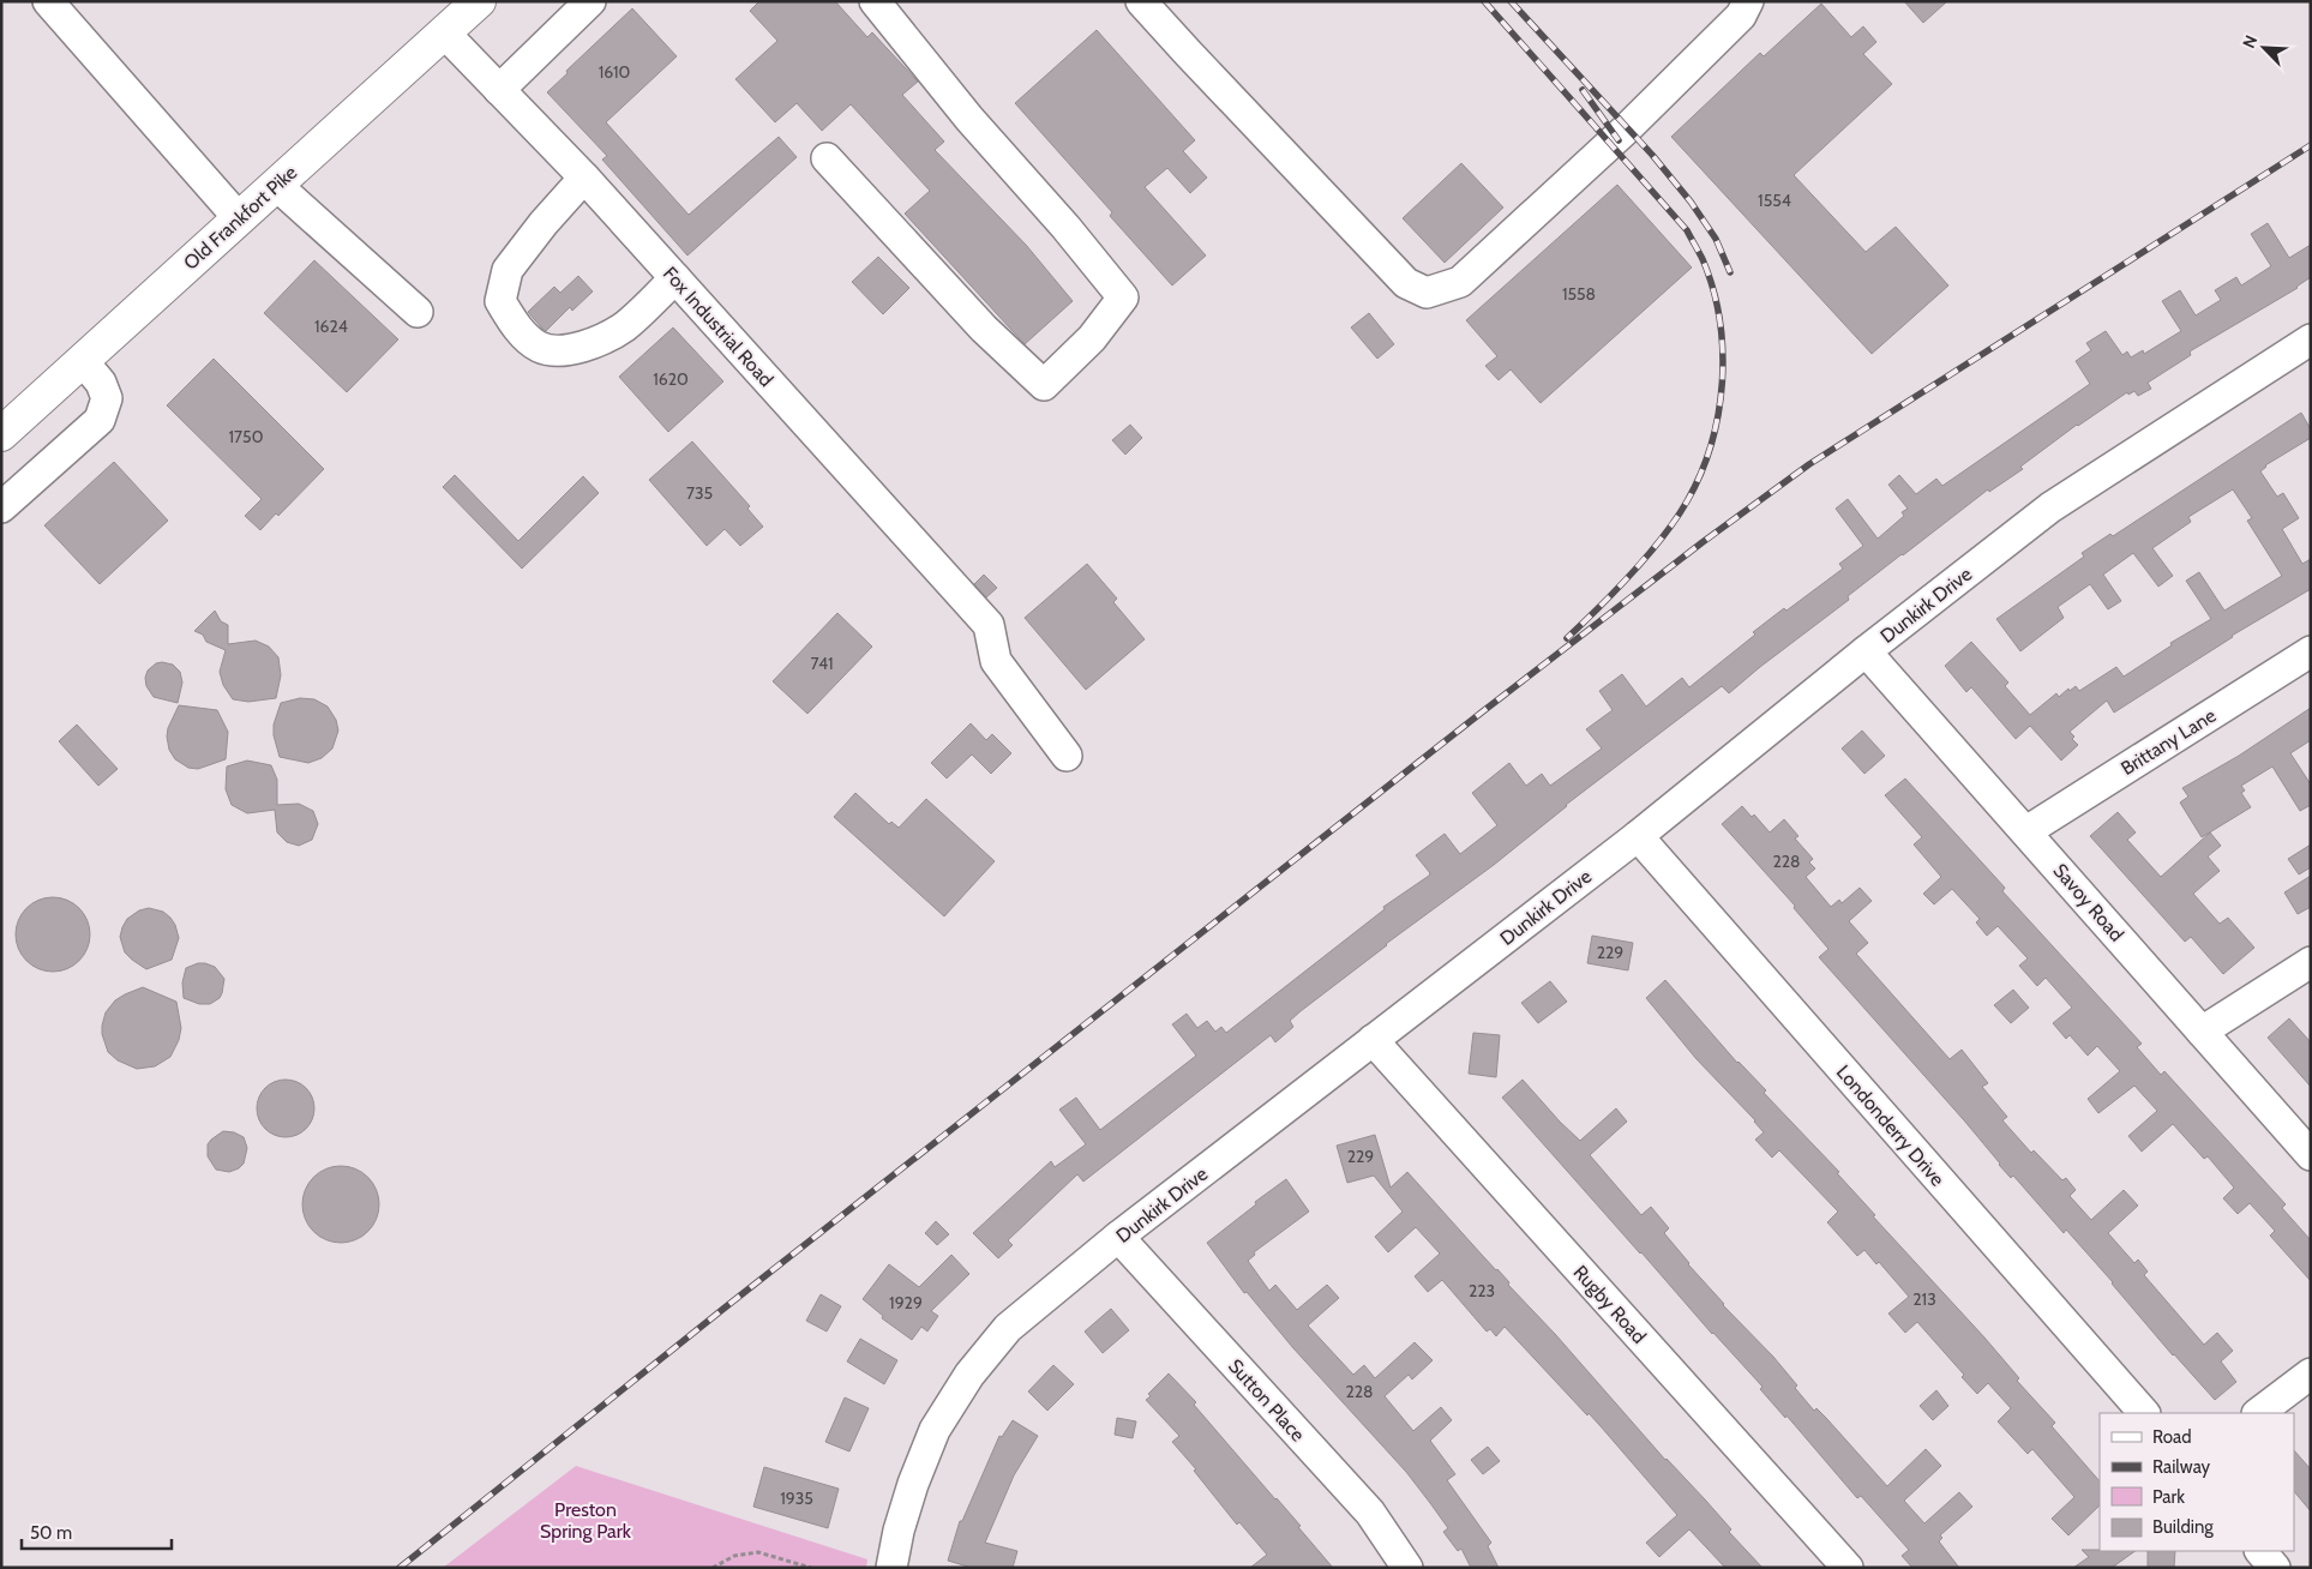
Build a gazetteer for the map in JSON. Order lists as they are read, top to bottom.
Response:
{
  "streets": {
    "main road": ["Old Frankfort Pike"],
    "street": [
      "Fox Industrial Road",
      "Dunkirk Drive",
      "Brittany Lane",
      "Savoy Road",
      "Londonderry Drive",
      "Rugby Road",
      "Sutton Place"
    ]
  },
  "crossings": [
    ["Old Frankfort Pike", "Fox Industrial Road"],
    ["Dunkirk Drive", "Savoy Road"],
    ["Dunkirk Drive", "Londonderry Drive"],
    ["Dunkirk Drive", "Rugby Road"],
    ["Dunkirk Drive", "Sutton Place"],
    ["Brittany Lane", "Savoy Road"]
  ],
  "parks": ["Preston Spring Park"],
  "house_numbers": [
    "1610",
    "1554",
    "1558",
    "1624",
    "1620",
    "1750",
    "735",
    "741",
    "228",
    "229",
    "229",
    "223",
    "213",
    "1929",
    "228",
    "1935"
  ],
  "legend": [
    "Road",
    "Railway",
    "Park",
    "Building"
  ],
  "scale_bar": "50 m",
  "north": "top left"
}
